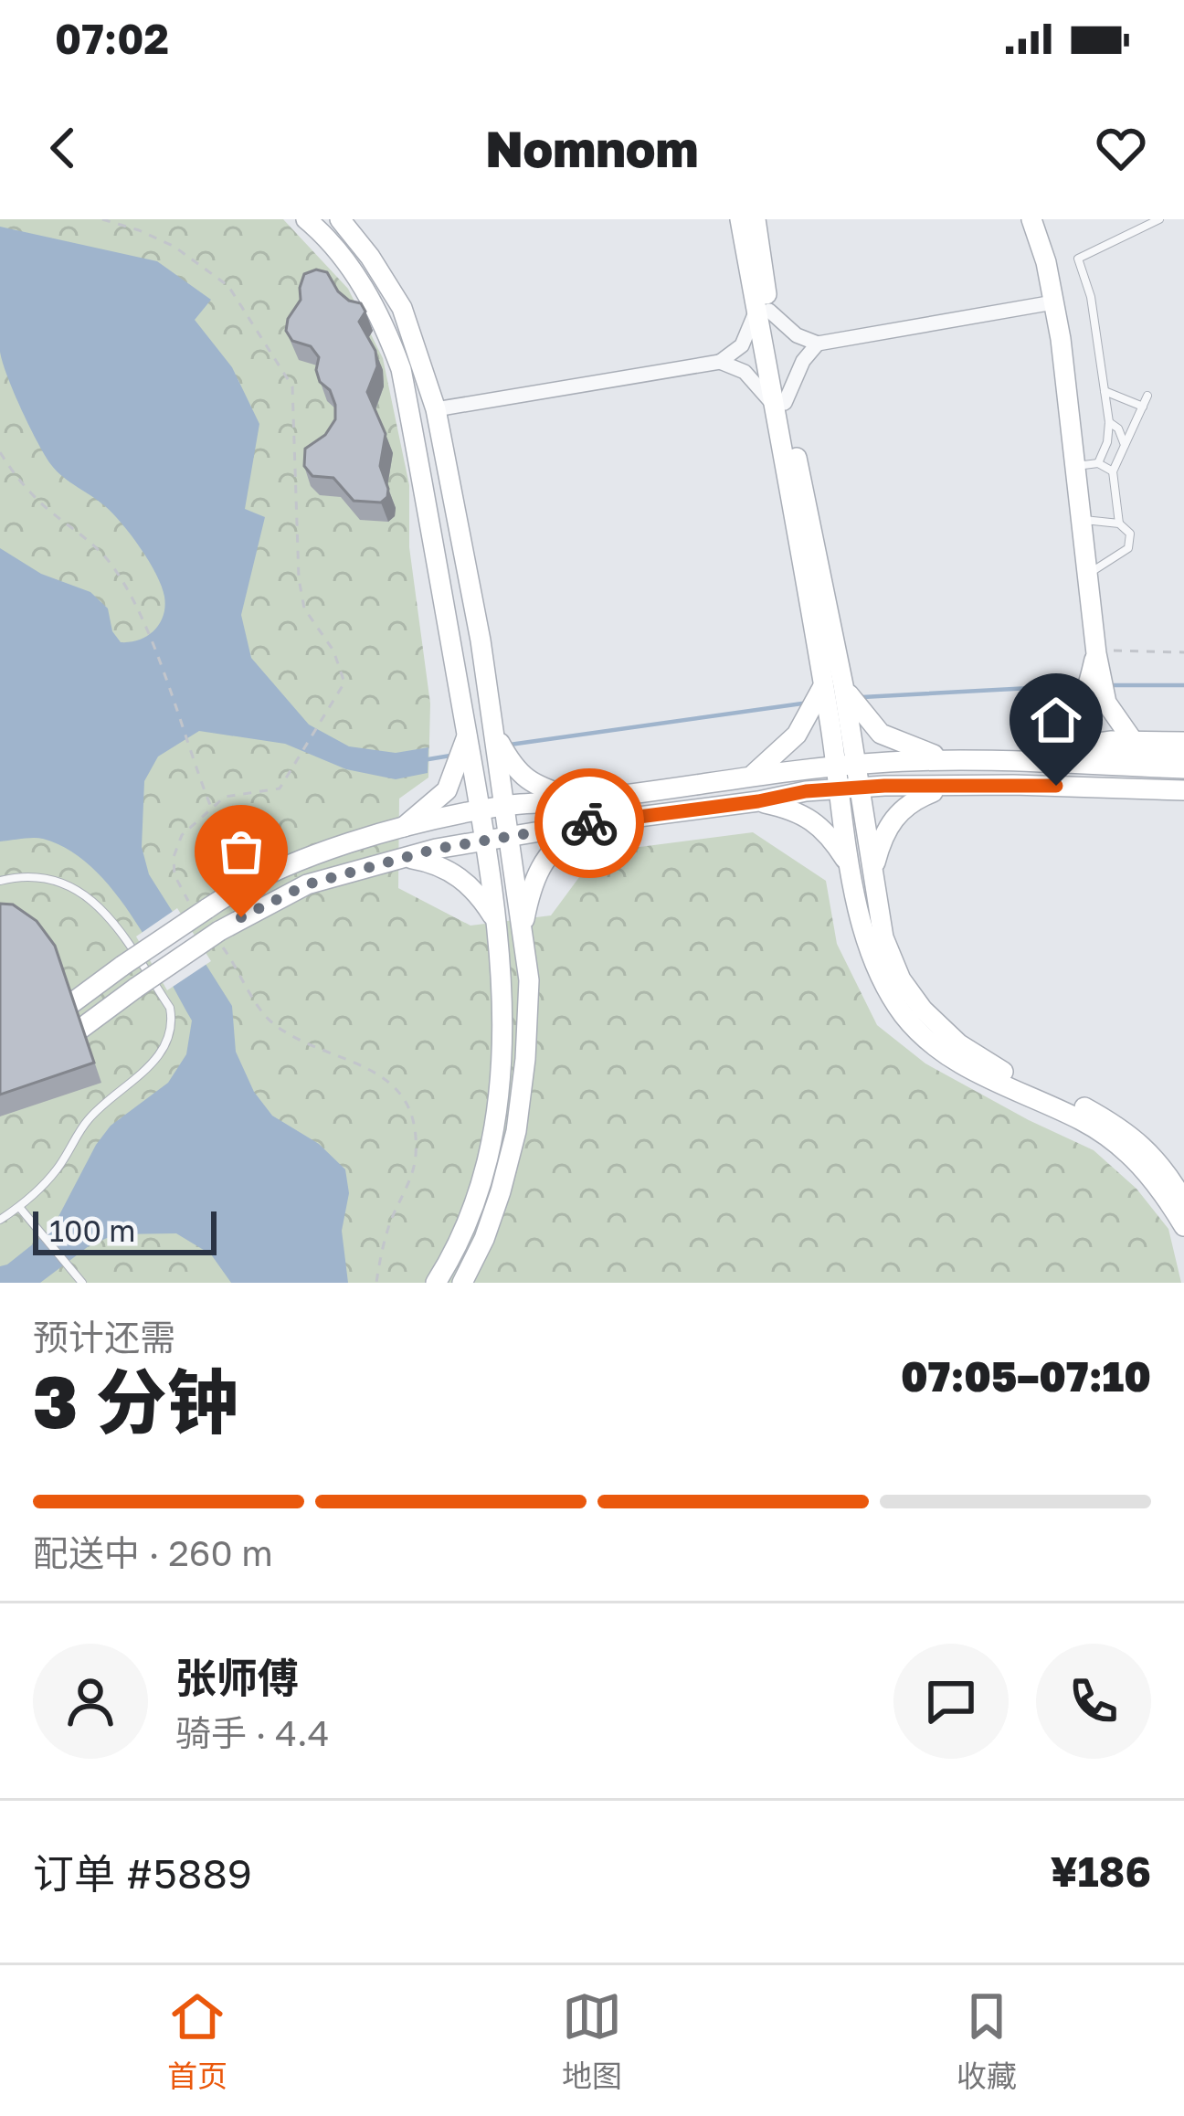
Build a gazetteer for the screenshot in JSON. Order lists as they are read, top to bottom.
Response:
{
  "scale_bar": "100 m",
  "page": {
    "status": "07:02",
    "header": "Nomnom",
    "scale": "100 m",
    "heading": ["3 分钟", "预计还需", "07:05–07:10"],
    "panel": [
      "张师傅",
      "骑手 · 4.4",
      "订单 #5889",
      "¥186"
    ],
    "bar": "配送中 · 260 m",
    "tabs": ["首页", "地图", "收藏"]
  }
}
